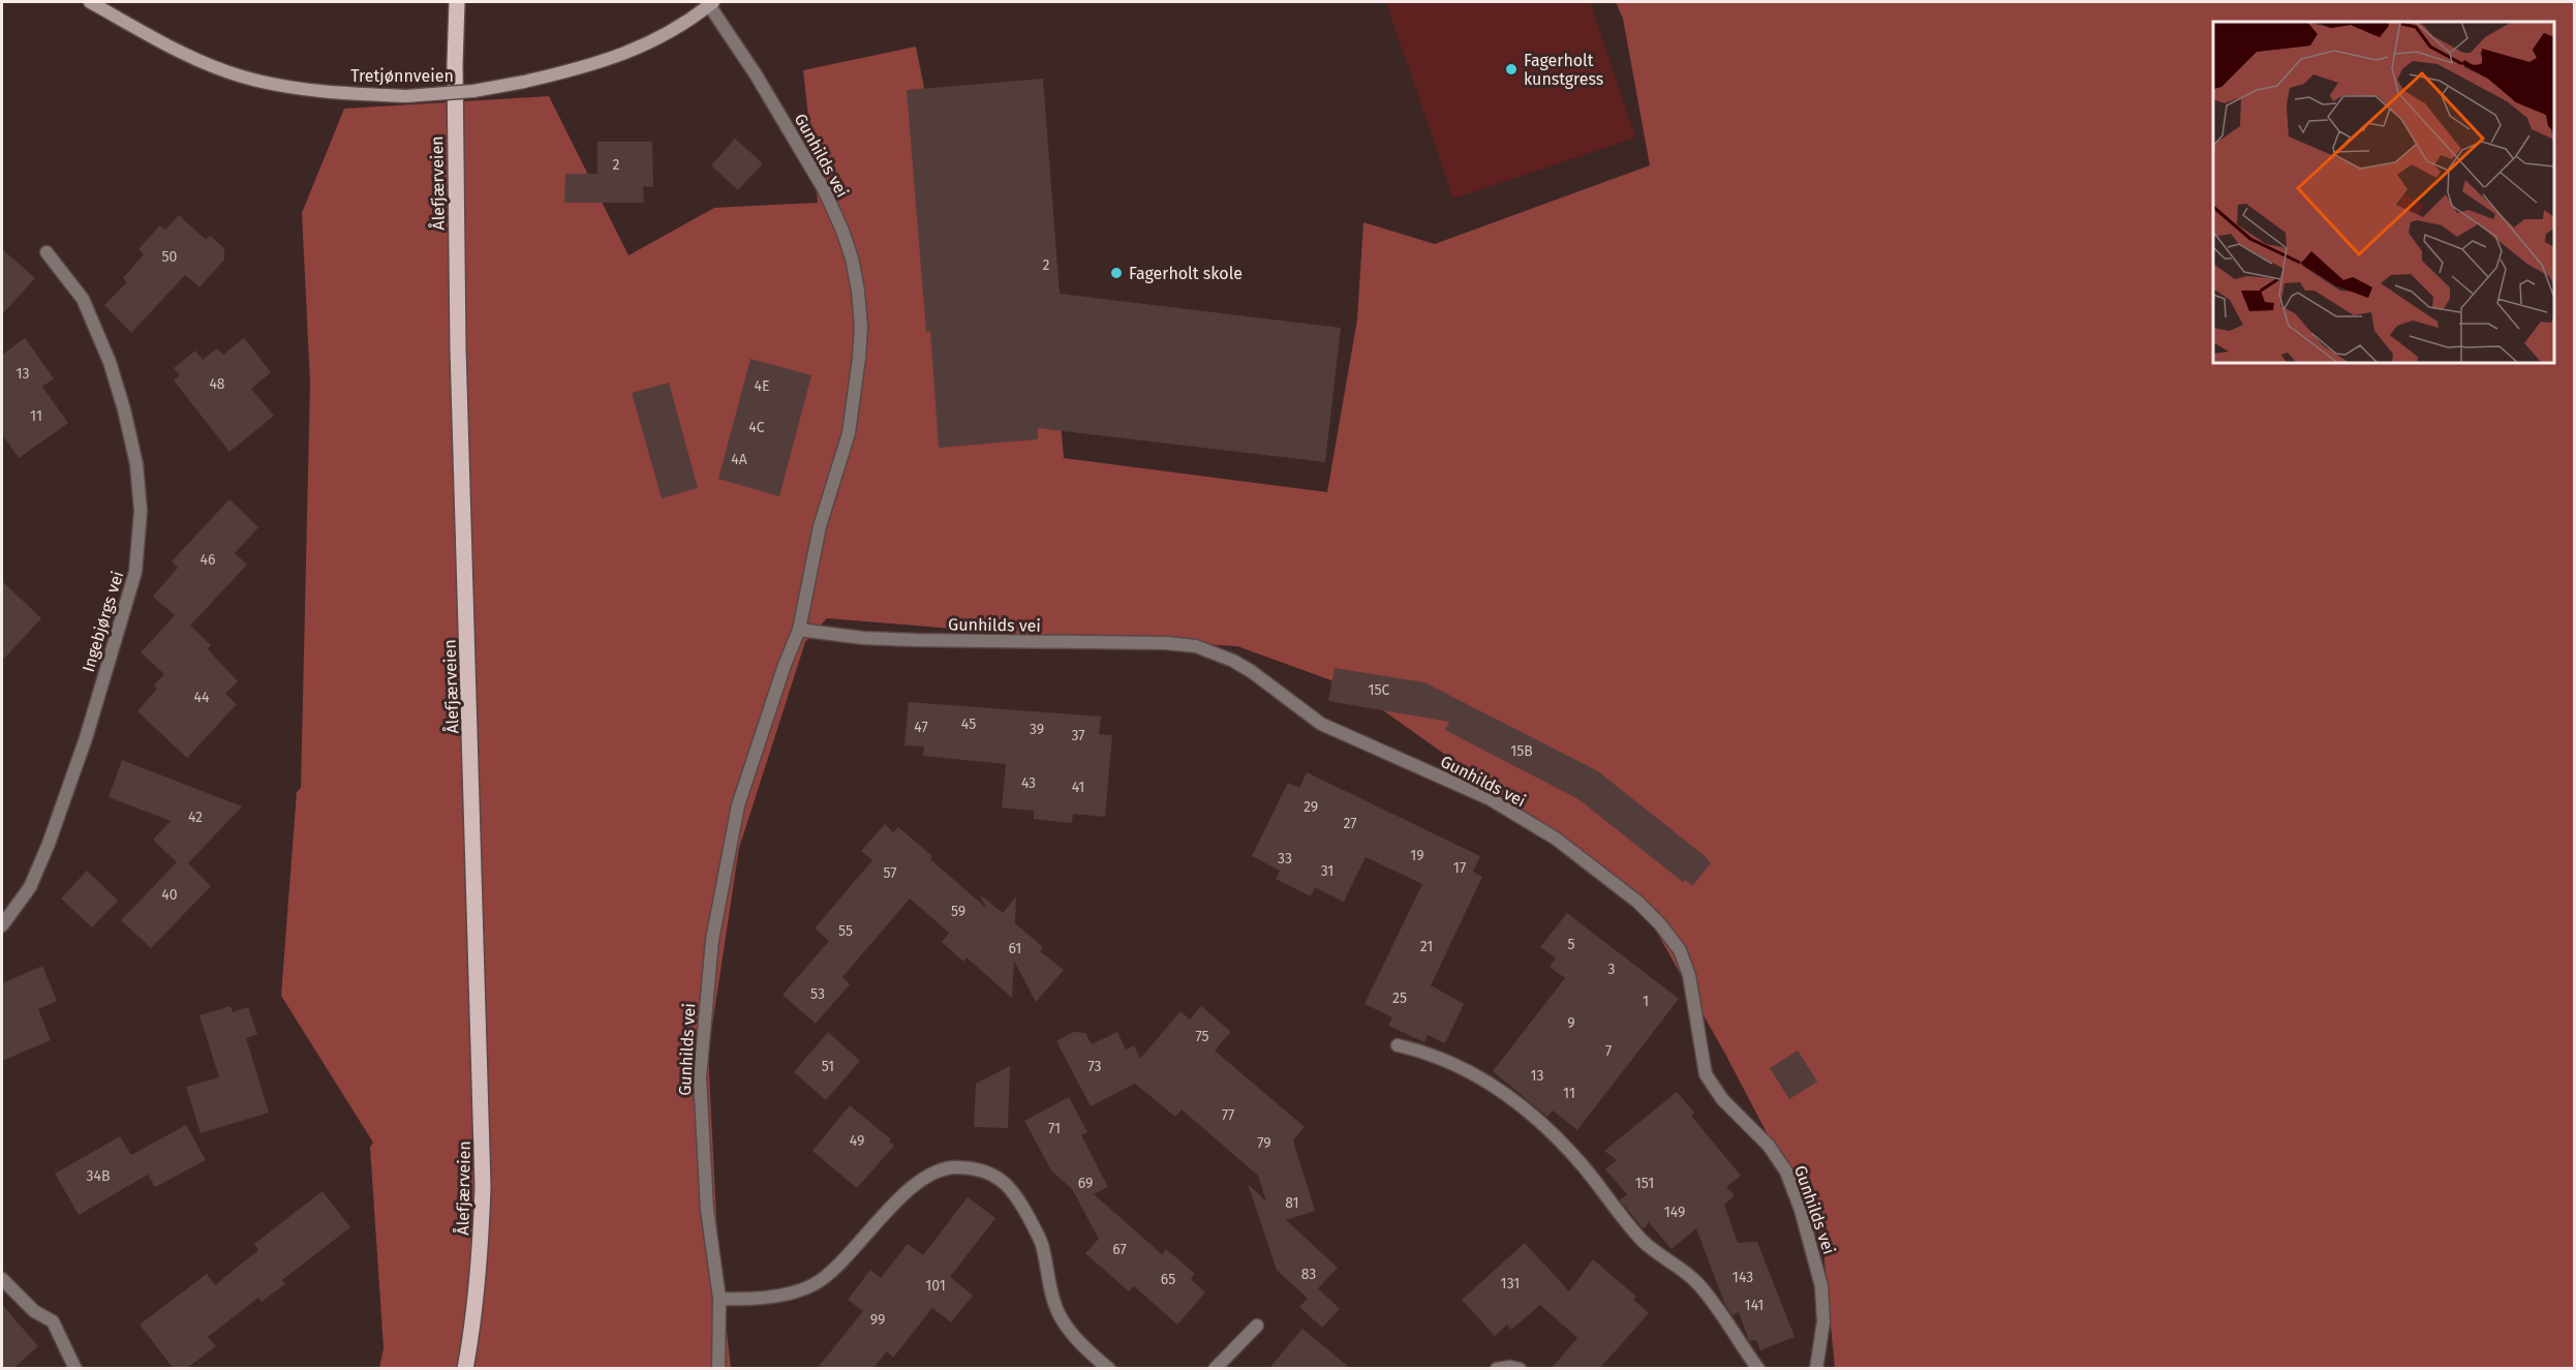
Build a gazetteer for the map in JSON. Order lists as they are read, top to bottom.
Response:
{
  "streets": {
    "main road": ["Ålefjærveien"],
    "street": ["Tretjønnveien", "Gunhilds vei", "Ingebjørgs vei"]
  },
  "crossings": [
    ["Tretjønnveien", "Gunhilds vei"]
  ],
  "places": ["Fagerholt kunstgress", "Fagerholt skole"],
  "house_numbers": [
    "2",
    "50",
    "2",
    "13",
    "48",
    "4E",
    "11",
    "4C",
    "4A",
    "46",
    "15C",
    "44",
    "45",
    "47",
    "39",
    "37",
    "15B",
    "43",
    "41",
    "29",
    "42",
    "27",
    "19",
    "33",
    "17",
    "31",
    "57",
    "40",
    "59",
    "55",
    "5",
    "21",
    "61",
    "3",
    "53",
    "25",
    "1",
    "9",
    "75",
    "7",
    "51",
    "73",
    "13",
    "11",
    "77",
    "71",
    "49",
    "79",
    "34B",
    "69",
    "151",
    "81",
    "149",
    "67",
    "83",
    "143",
    "65",
    "131",
    "101",
    "141",
    "99"
  ]
}
